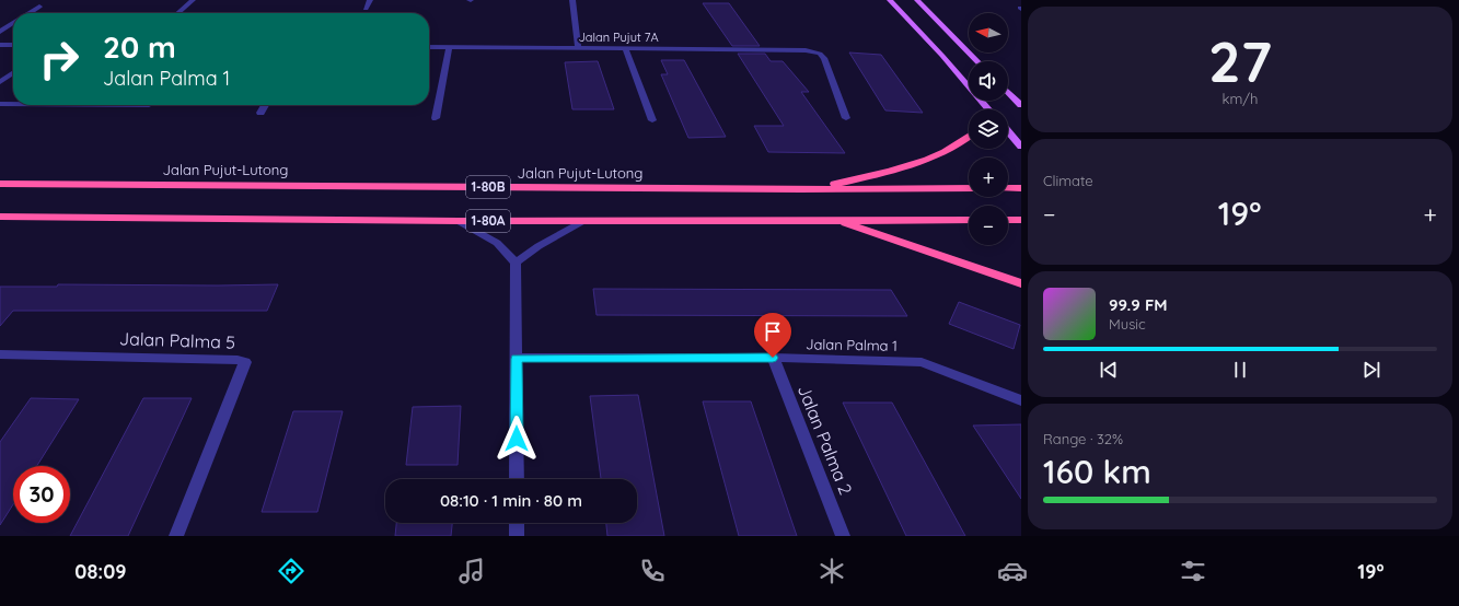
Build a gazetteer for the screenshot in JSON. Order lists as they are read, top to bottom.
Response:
{
  "streets": {
    "highway": ["Jalan Pujut-Lutong", "1-80B", "1-80A"],
    "street": [
      "Jalan Pujut 7A",
      "Jalan Palma 5",
      "Jalan Palma 1",
      "Jalan Palma 2"
    ]
  },
  "crossings": [
    ["Jalan Palma 1", "Jalan Palma 2"]
  ],
  "north": "left",
  "page": {
    "tile": [
      ["27", "km/h"],
      "Climate",
      ["Range · 32%", "160 km"]
    ],
    "map_buttons": ["+", "−"],
    "turn": ["20 m", "Jalan Palma 1"],
    "heat": ["−", "19°", "+"],
    "song": ["99.9 FM", "Music"],
    "limit": "30",
    "trip": "08:10 · 1 min · 80 m",
    "tabs": ["08:09", "19°"]
  }
}
